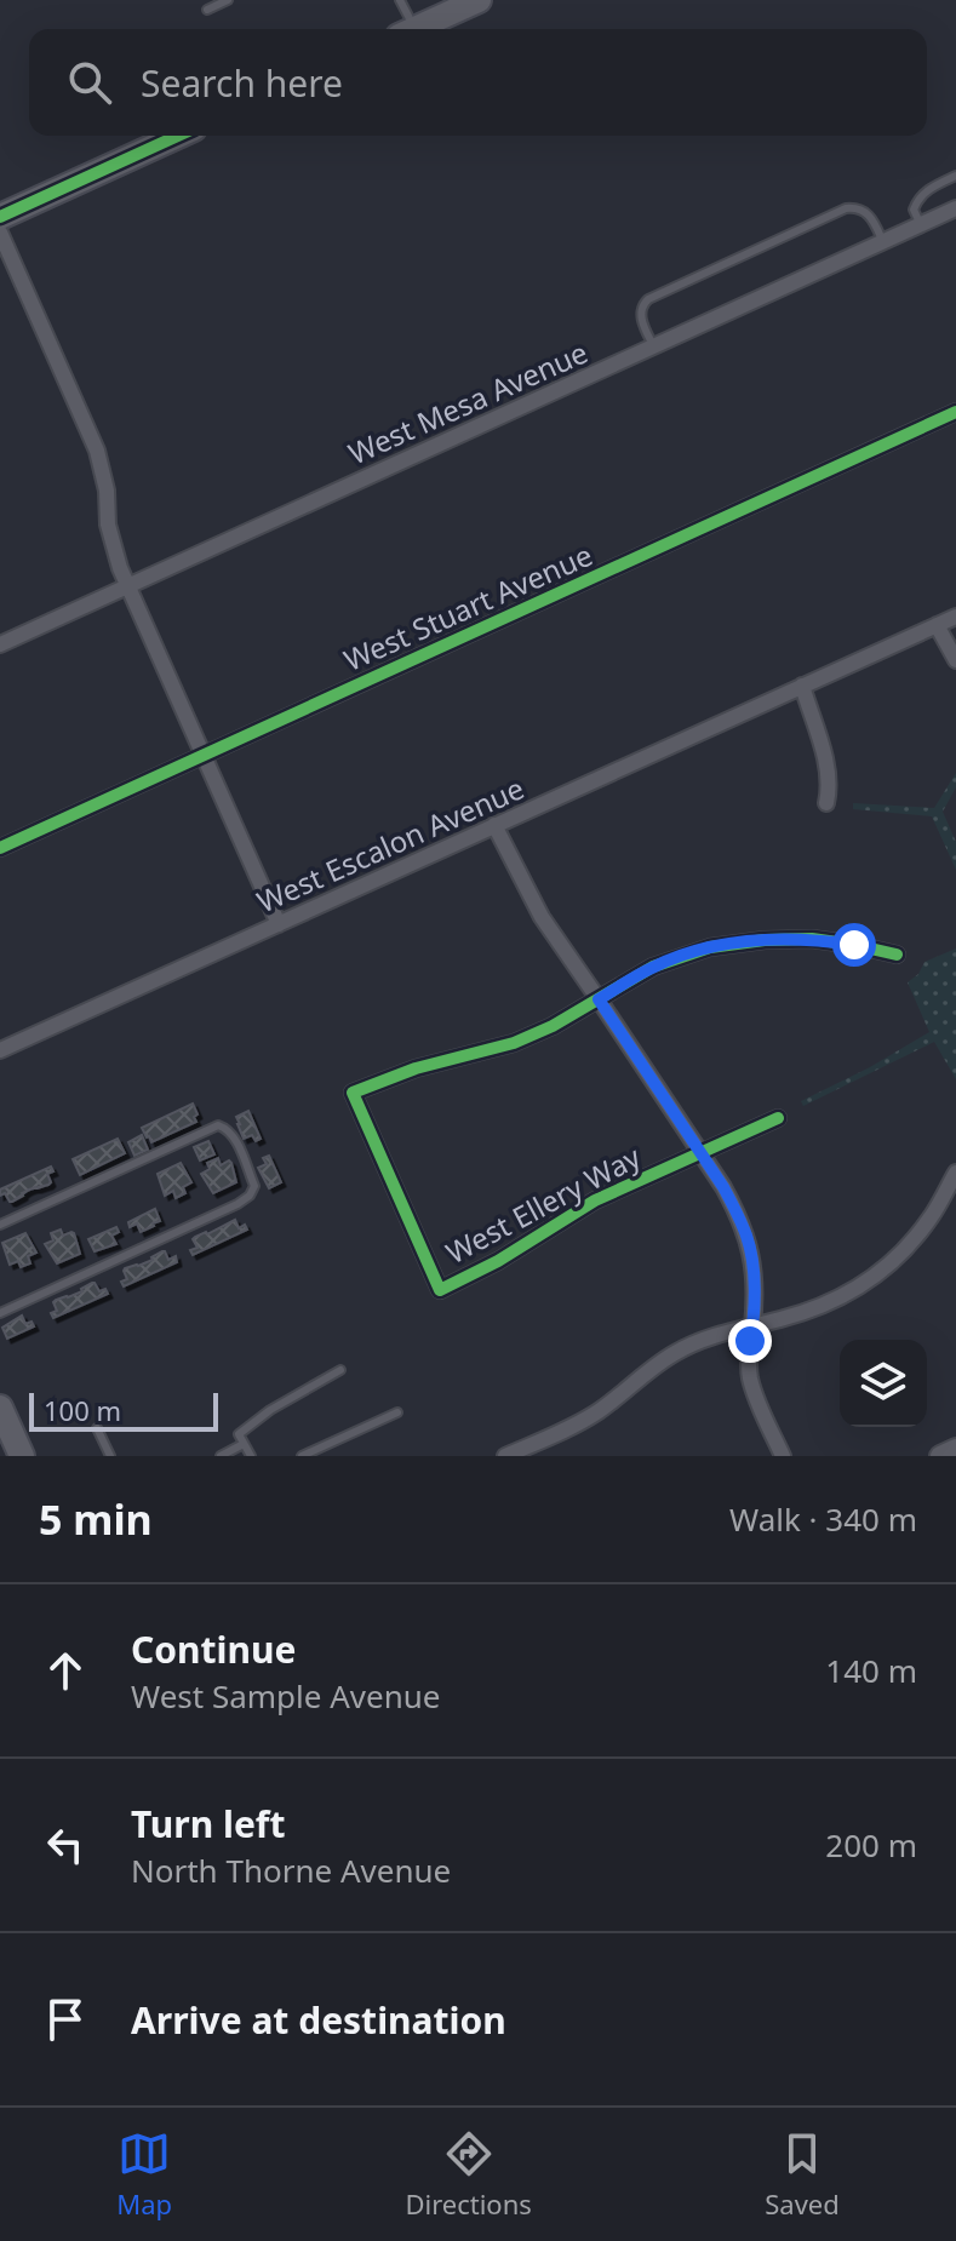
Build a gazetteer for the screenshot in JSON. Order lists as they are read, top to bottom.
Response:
{
  "streets": {
    "street": [
      "West Mesa Avenue",
      "West Stuart Avenue",
      "West Escalon Avenue",
      "West Ellery Way"
    ]
  },
  "scale_bar": "100 m",
  "page": {
    "search": "Search here",
    "scale": "100 m",
    "heading": ["5 min", "Walk · 340 m"],
    "list": [
      ["Continue", "West Sample Avenue", "140 m"],
      ["Turn left", "North Thorne Avenue", "200 m"],
      "Arrive at destination"
    ],
    "nav": ["Map", "Directions", "Saved"]
  }
}
